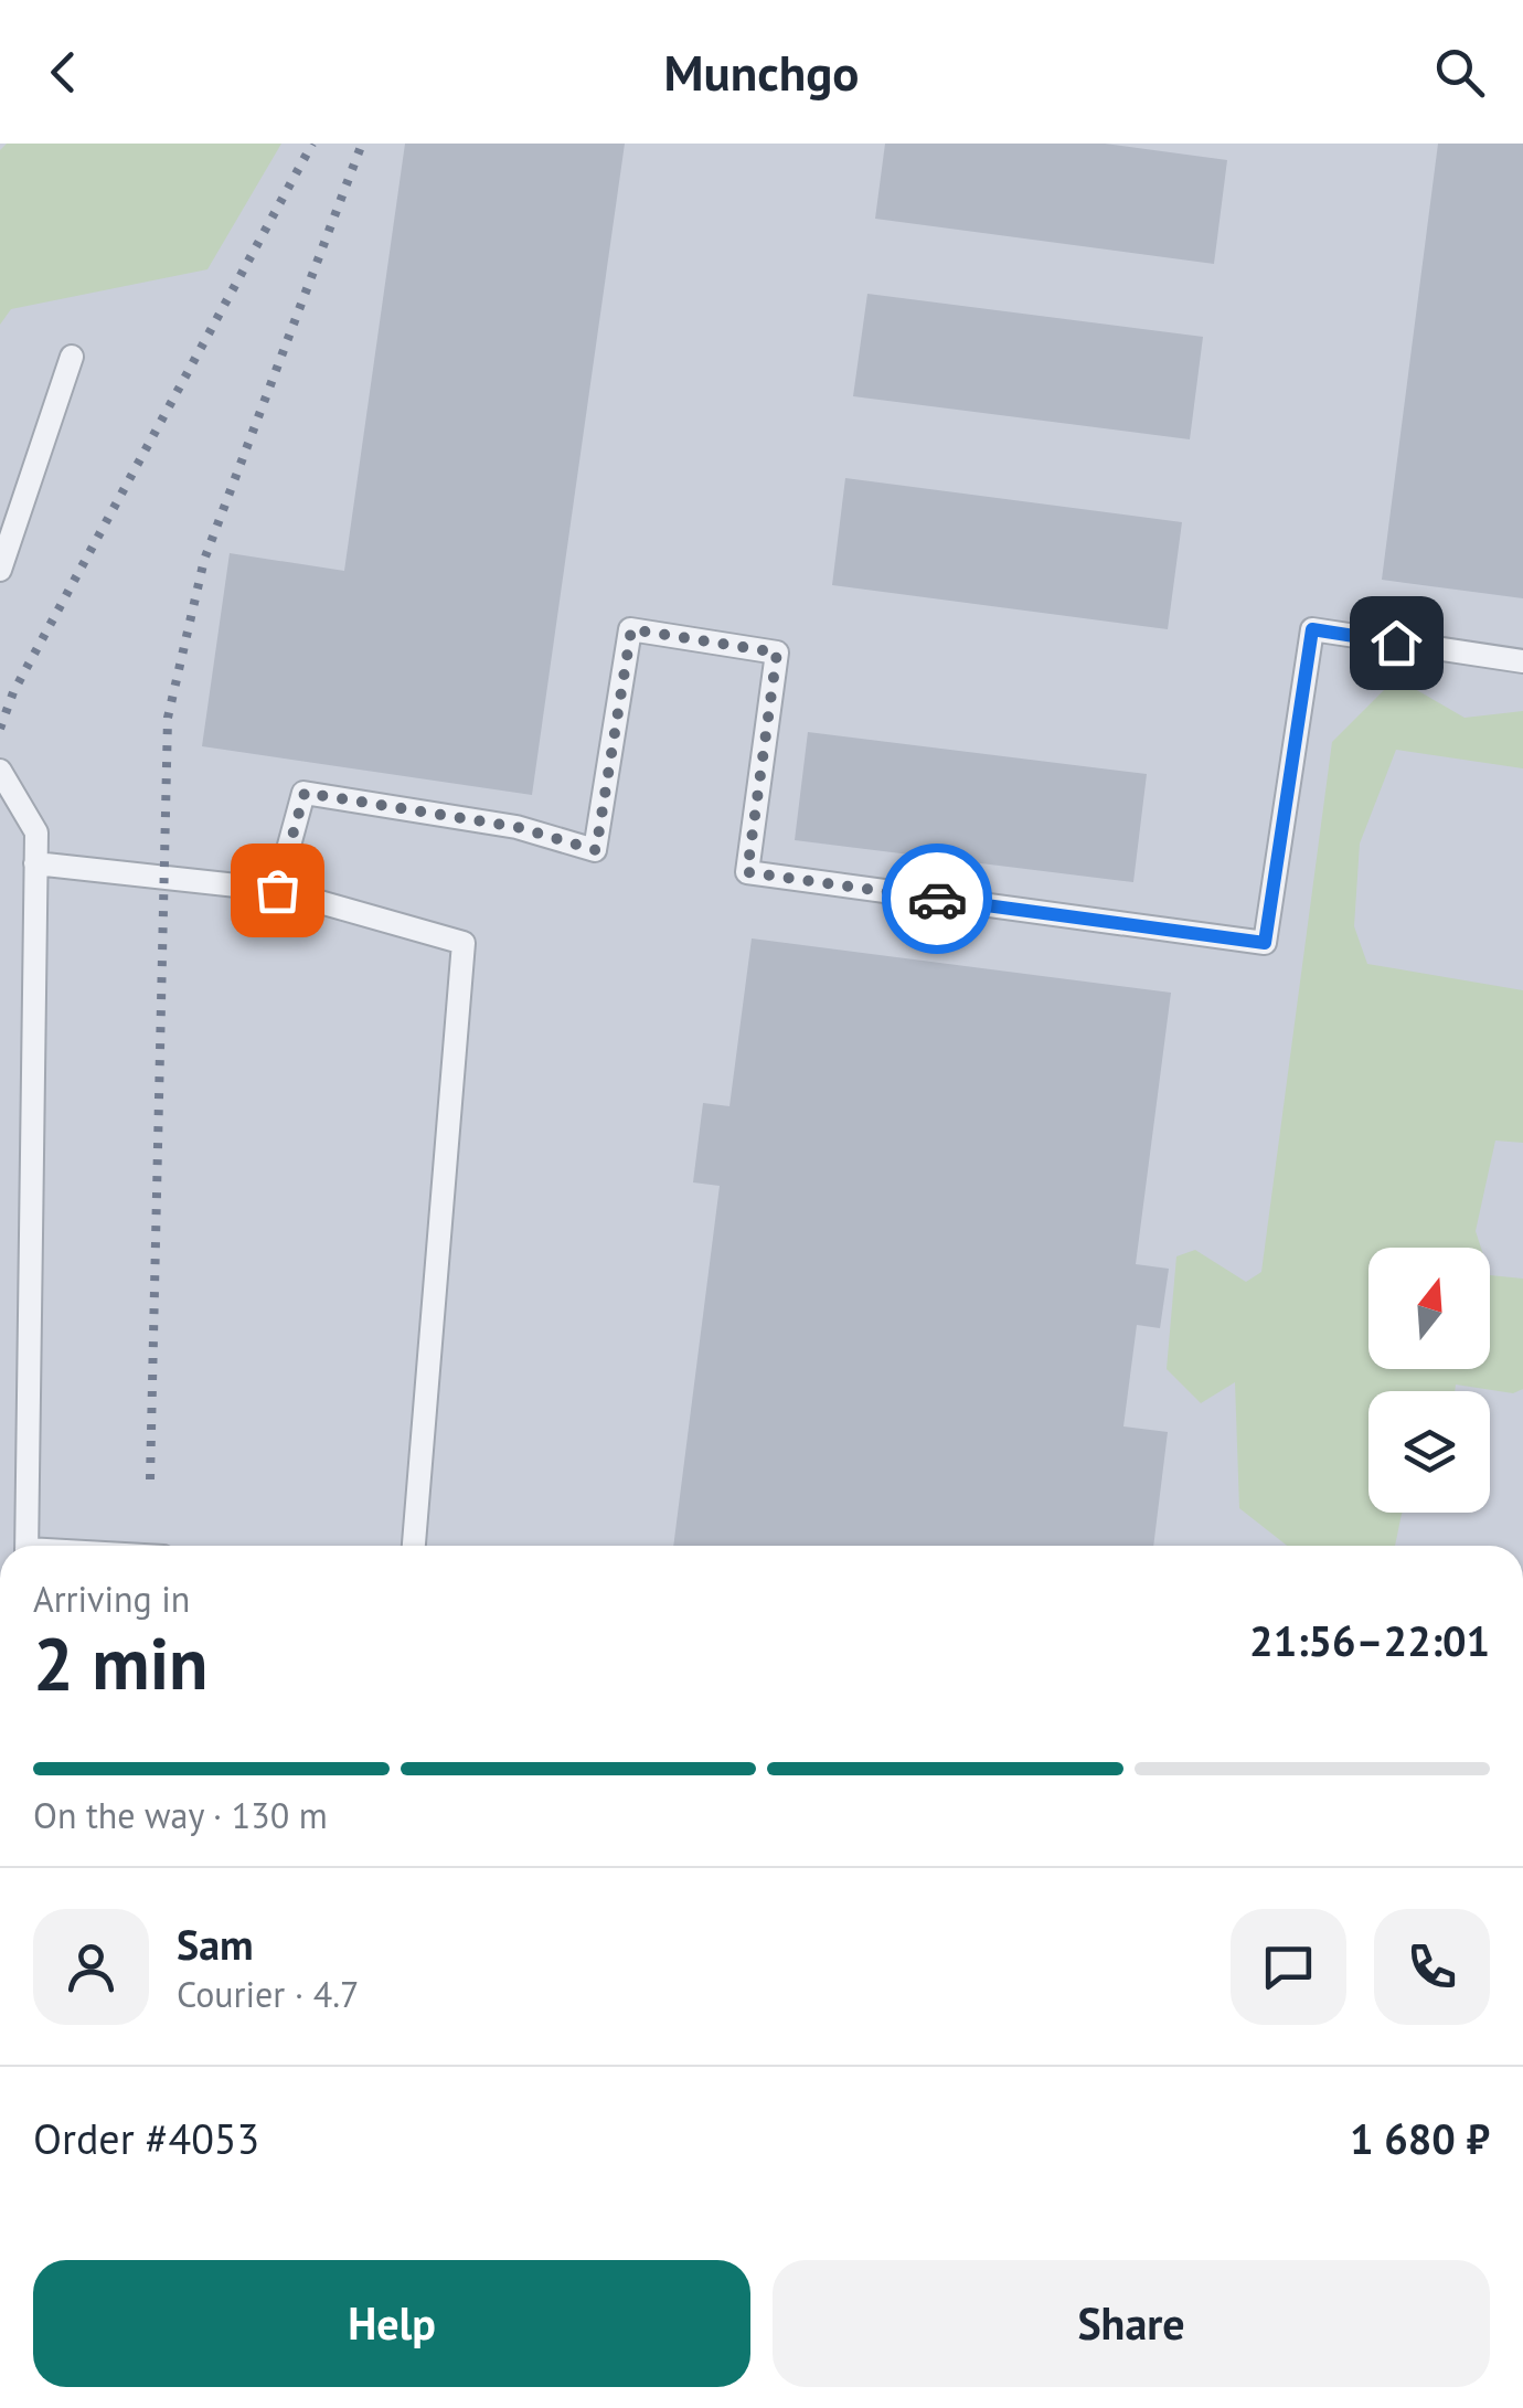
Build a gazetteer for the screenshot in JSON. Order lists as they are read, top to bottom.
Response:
{
  "north": "top",
  "page": {
    "header": "Munchgo",
    "heading": ["2 min", "Arriving in", "21:56–22:01"],
    "panel": [
      "Sam",
      "Courier · 4.7",
      "Order #4053",
      "1 680 ₽"
    ],
    "bar": "On the way · 130 m",
    "buttons": ["Help", "Share"]
  }
}
